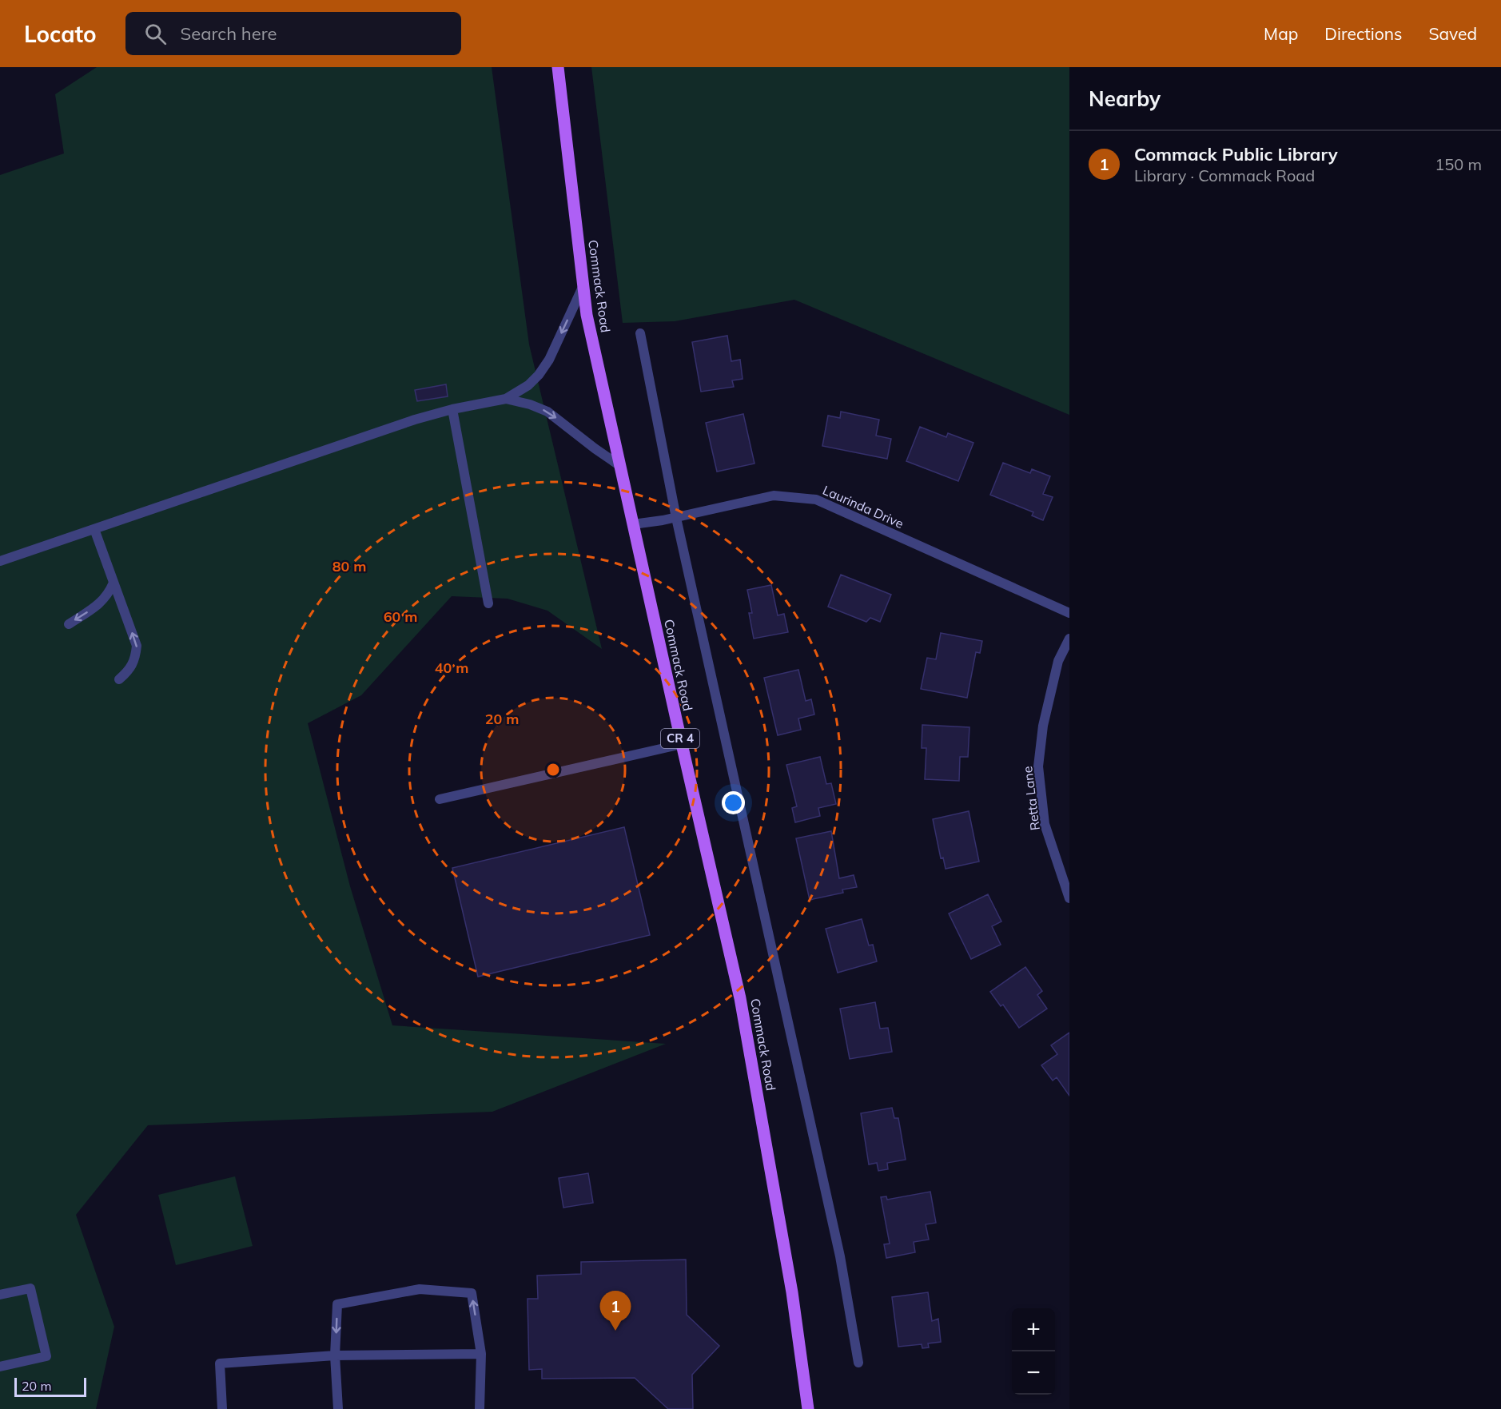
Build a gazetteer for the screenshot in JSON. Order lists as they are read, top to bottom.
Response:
{
  "streets": {
    "main road": ["Commack Road", "CR 4"],
    "street": ["Laurinda Drive", "Retta Lane"]
  },
  "crossings": [
    ["Commack Road", "Laurinda Drive"]
  ],
  "scale_bar": "20 m",
  "page": {
    "header": "Locato",
    "search": "Search here",
    "nav": ["Map", "Directions", "Saved"],
    "heading": "Nearby",
    "list": [
      {
        "mark": "1",
        "name": "Commack Public Library",
        "note": "Library · Commack Road",
        "value": "150 m"
      }
    ],
    "pins": "1",
    "map_buttons": ["+", "−"],
    "scale": "20 m"
  },
  "rings": [
    "80 m",
    "60 m",
    "40 m",
    "20 m"
  ]
}
